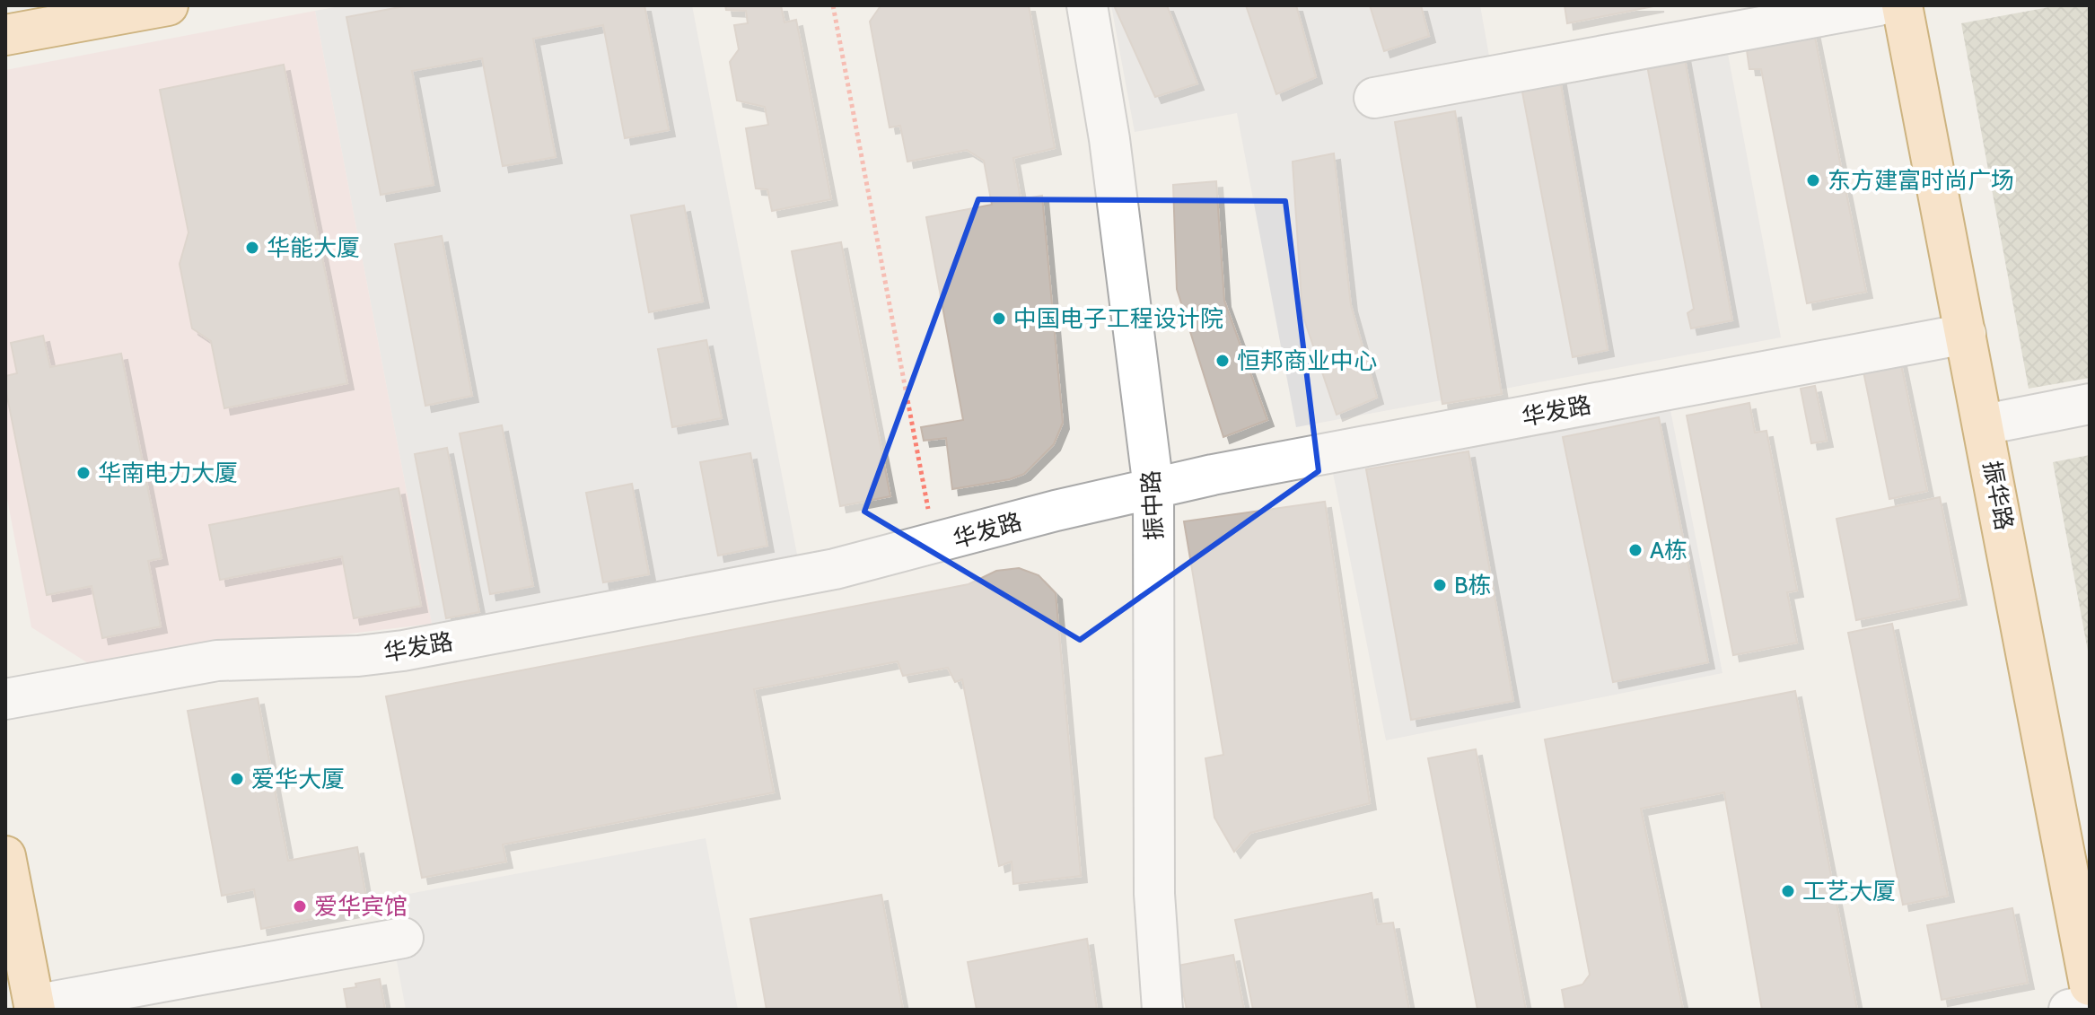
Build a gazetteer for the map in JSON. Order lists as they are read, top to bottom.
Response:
{
  "streets": {
    "main road": ["振华路"],
    "street": ["华发路", "振中路"]
  },
  "crossings": [
    ["华发路", "振华路"],
    ["华发路", "振中路"]
  ],
  "places": [
    "东方建富时尚广场",
    "华能大厦",
    "中国电子工程设计院",
    "恒邦商业中心",
    "华南电力大厦",
    "A栋",
    "B栋",
    "爱华大厦",
    "工艺大厦",
    "爱华宾馆"
  ]
}
